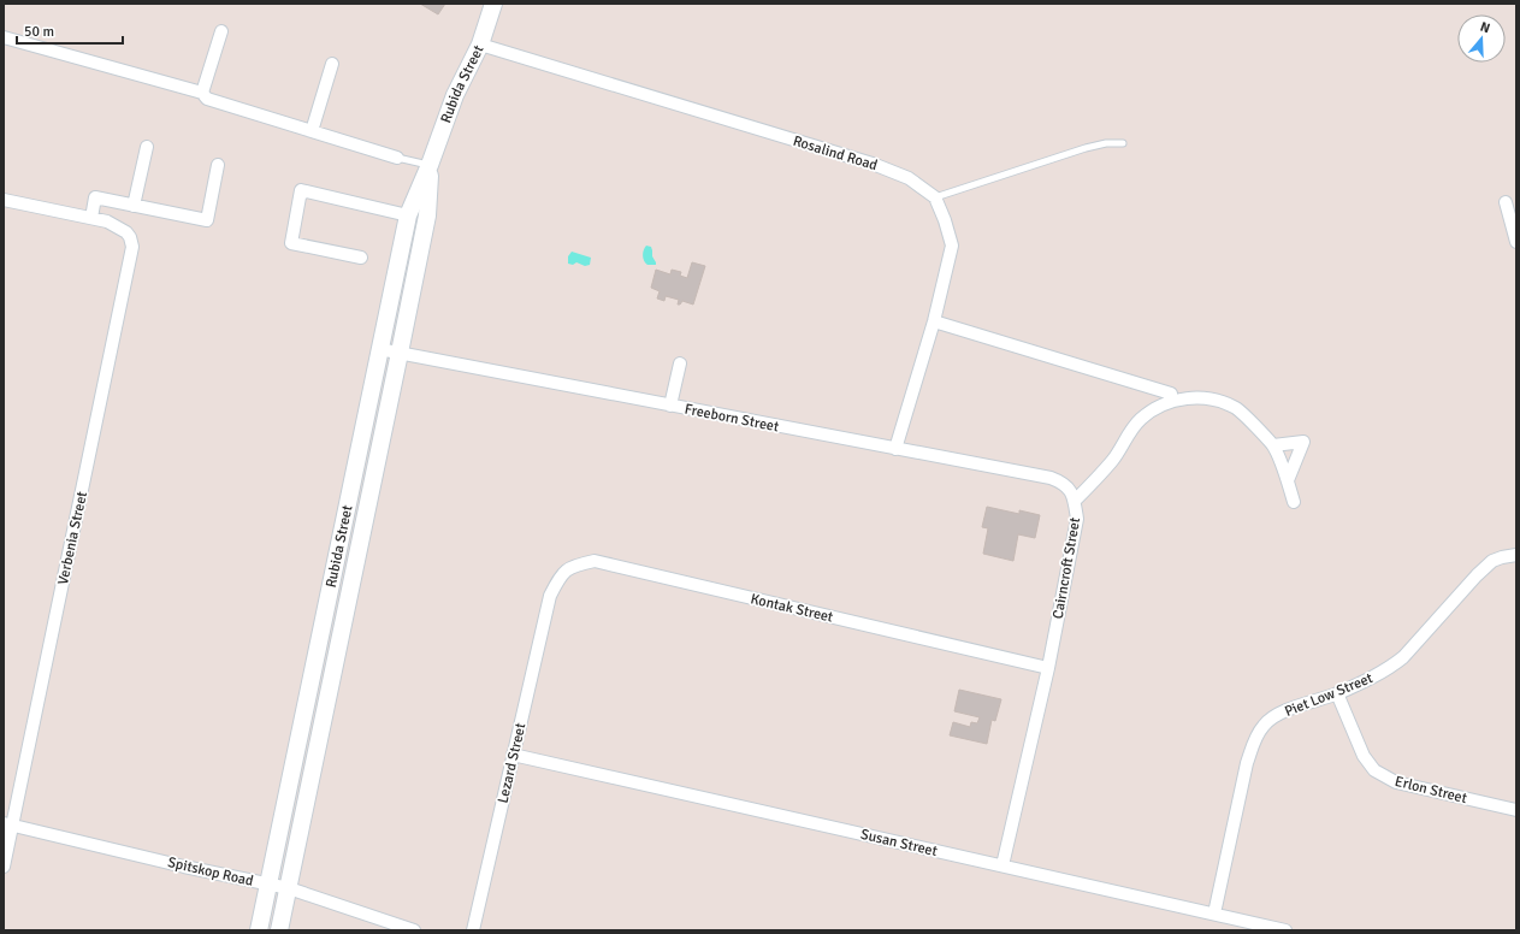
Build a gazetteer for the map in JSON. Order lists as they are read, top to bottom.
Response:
{
  "streets": {
    "street": [
      "Rubida Street",
      "Rosalind Road",
      "Freeborn Street",
      "Verbenia Street",
      "Cairncroft Street",
      "Kontak Street",
      "Piet Low Street",
      "Lezard Street",
      "Erlon Street",
      "Susan Street",
      "Spitskop Road"
    ]
  },
  "crossings": [
    ["Rubida Street", "Rosalind Road"],
    ["Rubida Street", "Freeborn Street"],
    ["Rubida Street", "Spitskop Road"],
    ["Freeborn Street", "Cairncroft Street"],
    ["Verbenia Street", "Spitskop Road"],
    ["Cairncroft Street", "Kontak Street"],
    ["Cairncroft Street", "Susan Street"],
    ["Kontak Street", "Lezard Street"],
    ["Piet Low Street", "Erlon Street"],
    ["Piet Low Street", "Susan Street"],
    ["Lezard Street", "Susan Street"]
  ],
  "scale_bar": "50 m",
  "north": "top"
}
